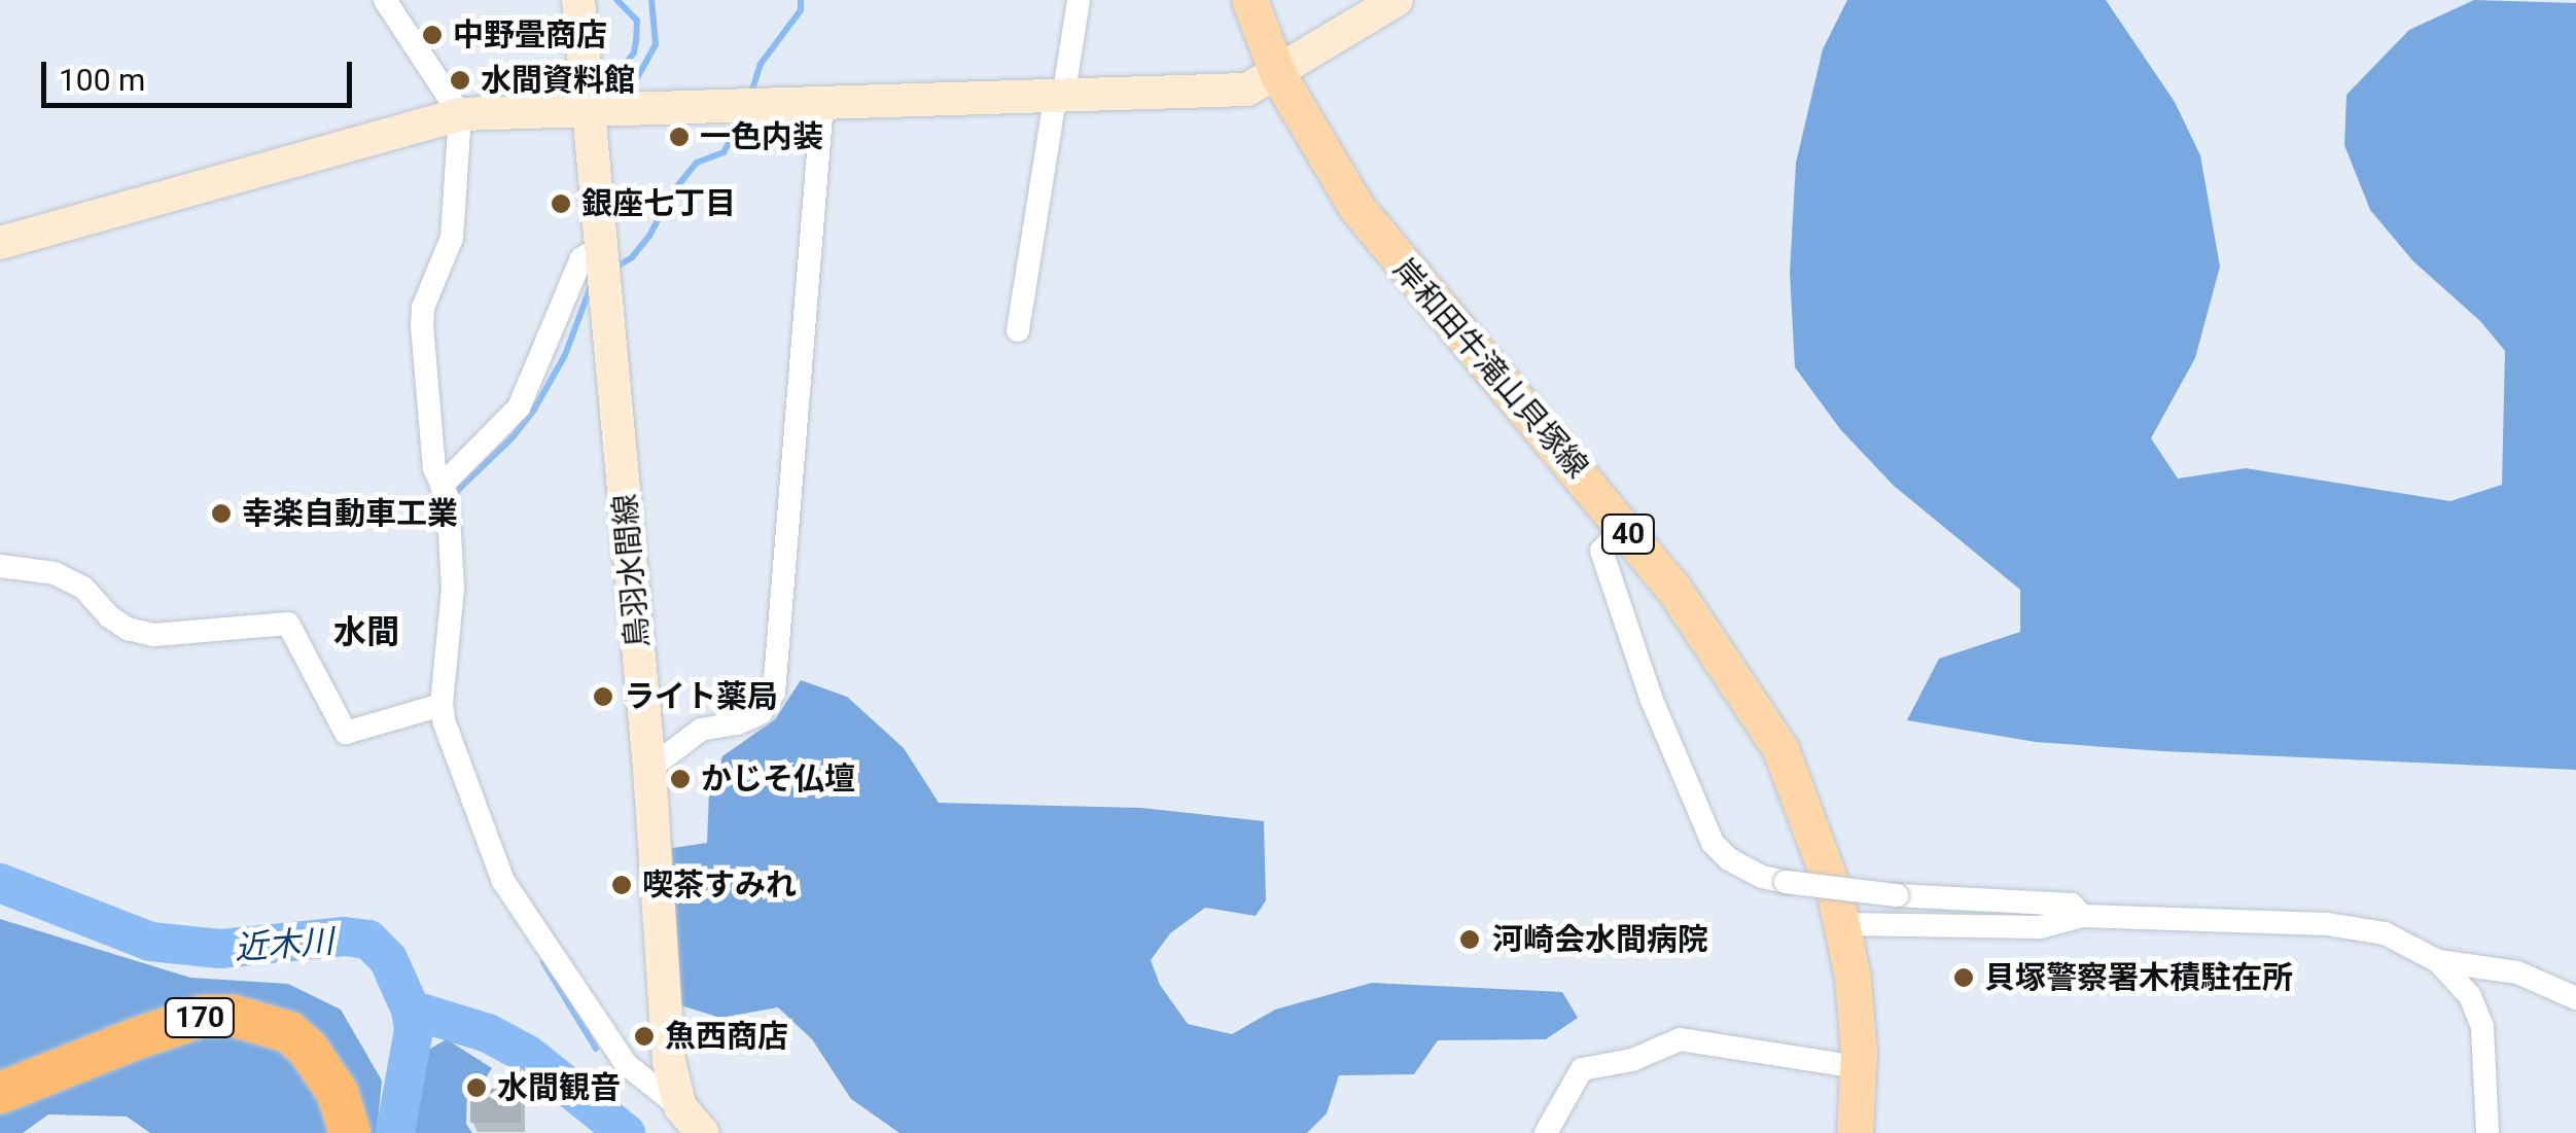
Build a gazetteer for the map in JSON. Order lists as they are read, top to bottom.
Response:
{
  "streets": {
    "highway": ["170"],
    "main road": ["岸和田牛滝山貝塚線", "40"],
    "street": ["鳥羽水間線"]
  },
  "districts": ["水間"],
  "water": ["近木川"],
  "places": [
    "中野畳商店",
    "水間資料館",
    "一色内装",
    "銀座七丁目",
    "幸楽自動車工業",
    "ライト薬局",
    "かじそ仏壇",
    "喫茶すみれ",
    "河崎会水間病院",
    "貝塚警察署木積駐在所",
    "魚西商店",
    "水間観音"
  ],
  "scale_bar": "100 m"
}
